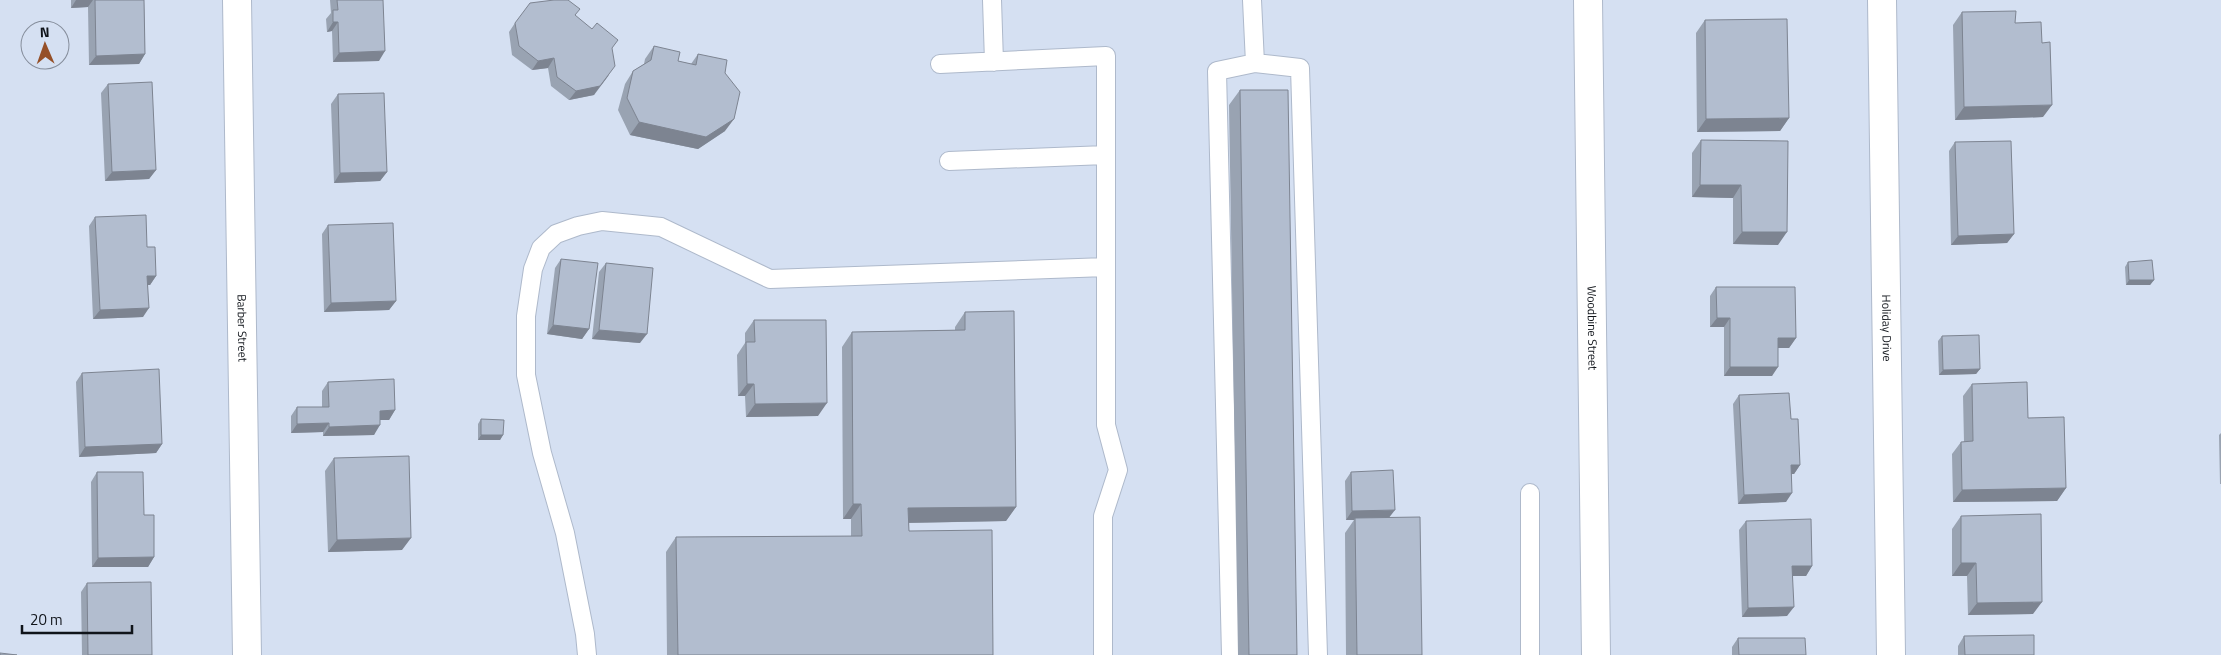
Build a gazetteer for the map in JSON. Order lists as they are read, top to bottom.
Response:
{
  "streets": {
    "street": ["Barber Street", "Woodbine Street", "Holiday Drive"]
  },
  "scale_bar": "20 m",
  "north": "top"
}
